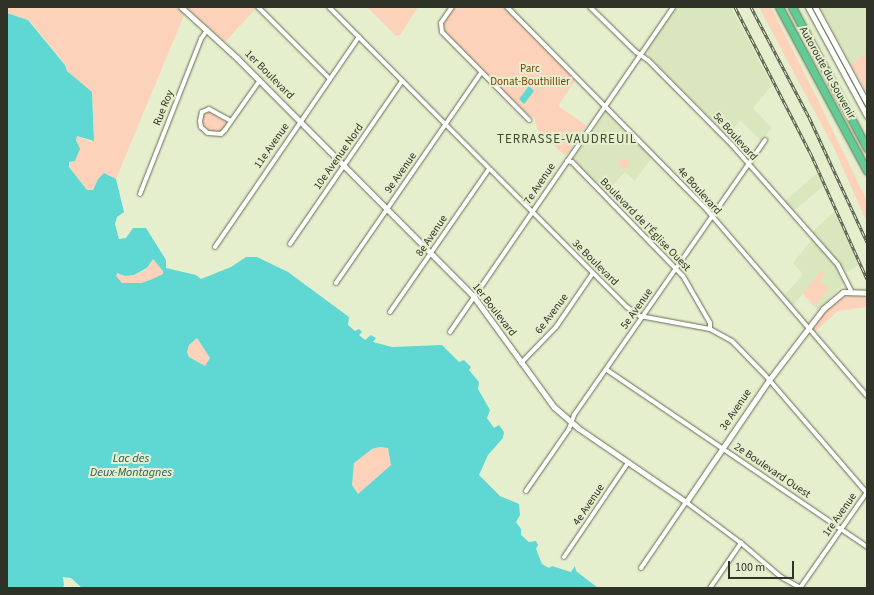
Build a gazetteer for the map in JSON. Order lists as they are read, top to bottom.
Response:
{
  "streets": {
    "highway": ["Autoroute du Souvenir"],
    "street": [
      "1er Boulevard",
      "Rue Roy",
      "5e Boulevard",
      "11e Avenue",
      "10e Avenue Nord",
      "9e Avenue",
      "7e Avenue",
      "4e Boulevard",
      "Boulevard de l'Église Ouest",
      "8e Avenue",
      "3e Boulevard",
      "5e Avenue",
      "6e Avenue",
      "3e Avenue",
      "2e Boulevard Ouest",
      "4e Avenue",
      "1re Avenue"
    ]
  },
  "crossings": [
    ["1er Boulevard", "Rue Roy"],
    ["1er Boulevard", "11e Avenue"],
    ["1er Boulevard", "10e Avenue Nord"],
    ["1er Boulevard", "9e Avenue"],
    ["1er Boulevard", "7e Avenue"],
    ["1er Boulevard", "8e Avenue"],
    ["1er Boulevard", "5e Avenue"],
    ["1er Boulevard", "6e Avenue"],
    ["1er Boulevard", "3e Avenue"],
    ["1er Boulevard", "4e Avenue"],
    ["1er Boulevard", "1re Avenue"],
    ["5e Boulevard", "7e Avenue"],
    ["5e Boulevard", "5e Avenue"],
    ["5e Boulevard", "3e Avenue"],
    ["11e Avenue", "3e Boulevard"],
    ["10e Avenue Nord", "3e Boulevard"],
    ["9e Avenue", "3e Boulevard"],
    ["7e Avenue", "4e Boulevard"],
    ["7e Avenue", "Boulevard de l'Église Ouest"],
    ["7e Avenue", "3e Boulevard"],
    ["4e Boulevard", "5e Avenue"],
    ["4e Boulevard", "3e Avenue"],
    ["Boulevard de l'Église Ouest", "3e Boulevard"],
    ["Boulevard de l'Église Ouest", "5e Avenue"],
    ["8e Avenue", "3e Boulevard"],
    ["3e Boulevard", "5e Avenue"],
    ["3e Boulevard", "6e Avenue"],
    ["3e Boulevard", "3e Avenue"],
    ["3e Boulevard", "1re Avenue"],
    ["5e Avenue", "2e Boulevard Ouest"],
    ["3e Avenue", "2e Boulevard Ouest"],
    ["2e Boulevard Ouest", "1re Avenue"]
  ],
  "districts": ["TERRASSE-VAUDREUIL"],
  "water": ["Lac des Deux-Montagnes"],
  "parks": ["Parc Donat-Bouthillier"],
  "scale_bar": "100 m"
}
